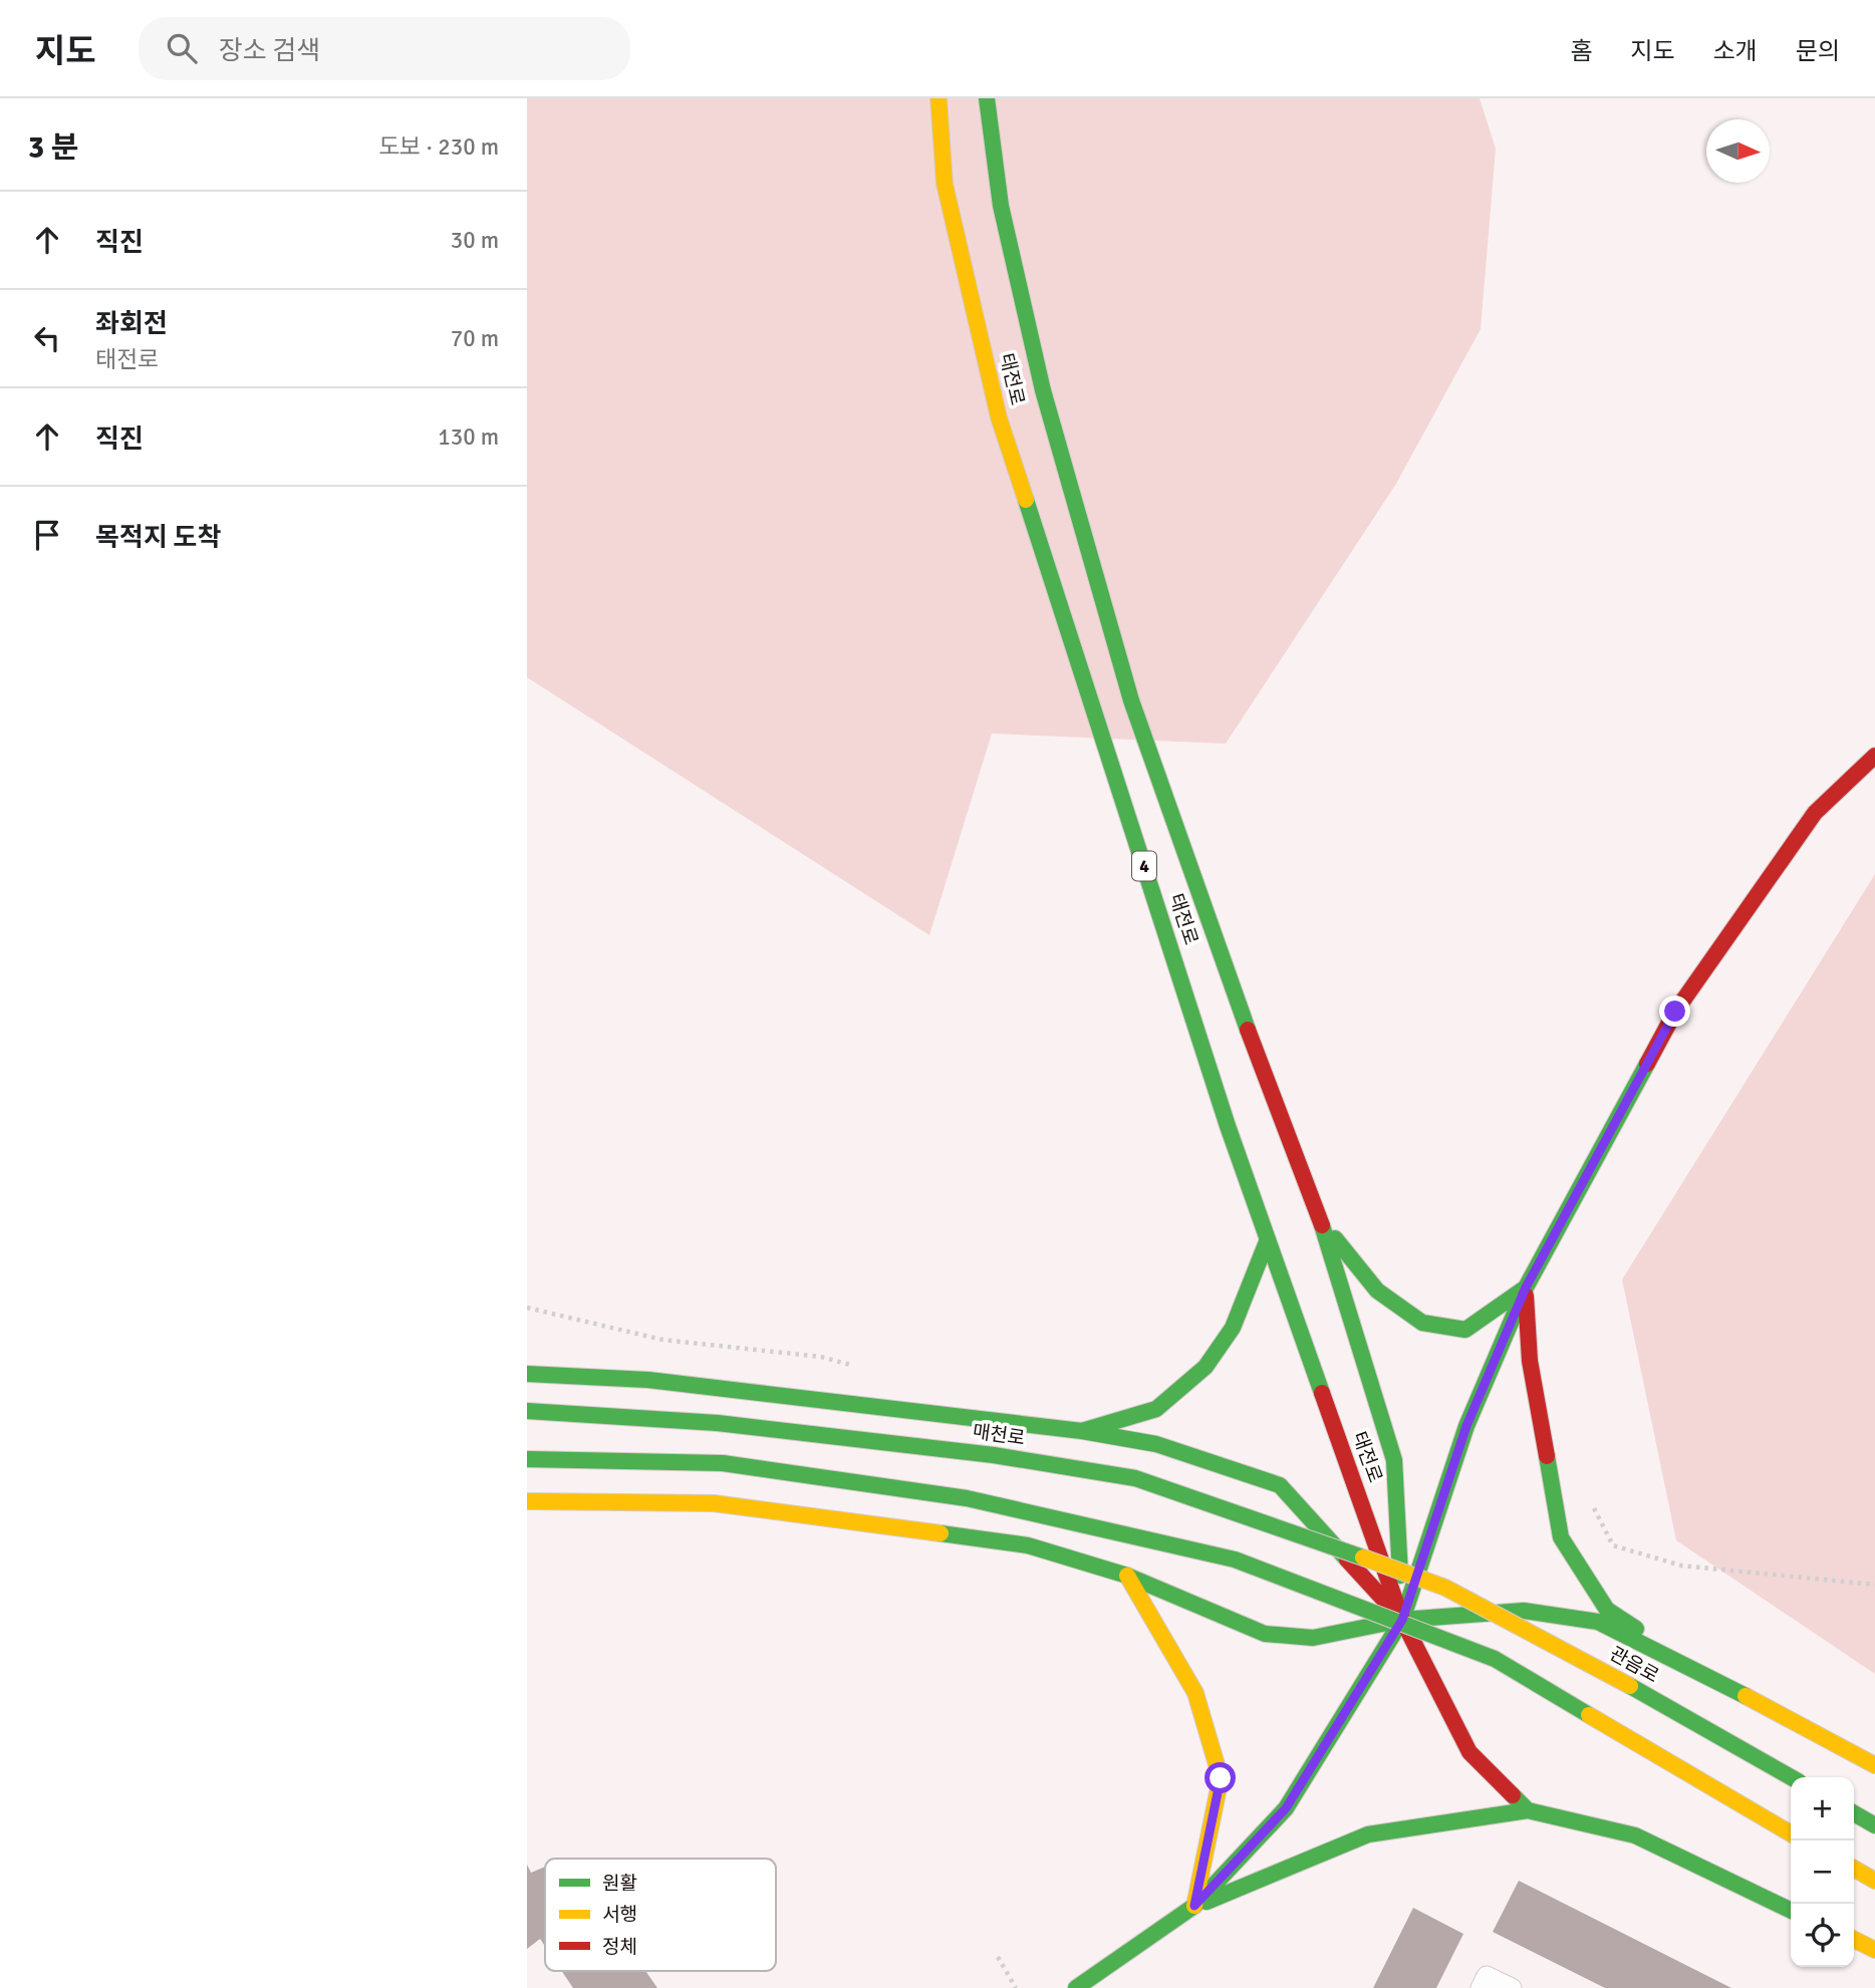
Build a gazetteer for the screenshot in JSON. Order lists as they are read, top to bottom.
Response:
{
  "streets": {
    "main road": [
      "태전로",
      "4",
      "매천로",
      "관음로"
    ]
  },
  "crossings": [
    ["매천로", "관음로"]
  ],
  "legend": ["원활", "서행", "정체"],
  "north": "right",
  "page": {
    "header": "지도",
    "search": "장소 검색",
    "nav": [
      "홈",
      "지도",
      "소개",
      "문의"
    ],
    "heading": ["3 분", "도보 · 230 m"],
    "list": [
      ["직진", "30 m"],
      ["좌회전", "태전로", "70 m"],
      ["직진", "130 m"],
      "목적지 도착"
    ],
    "map_buttons": ["+", "−"]
  }
}
